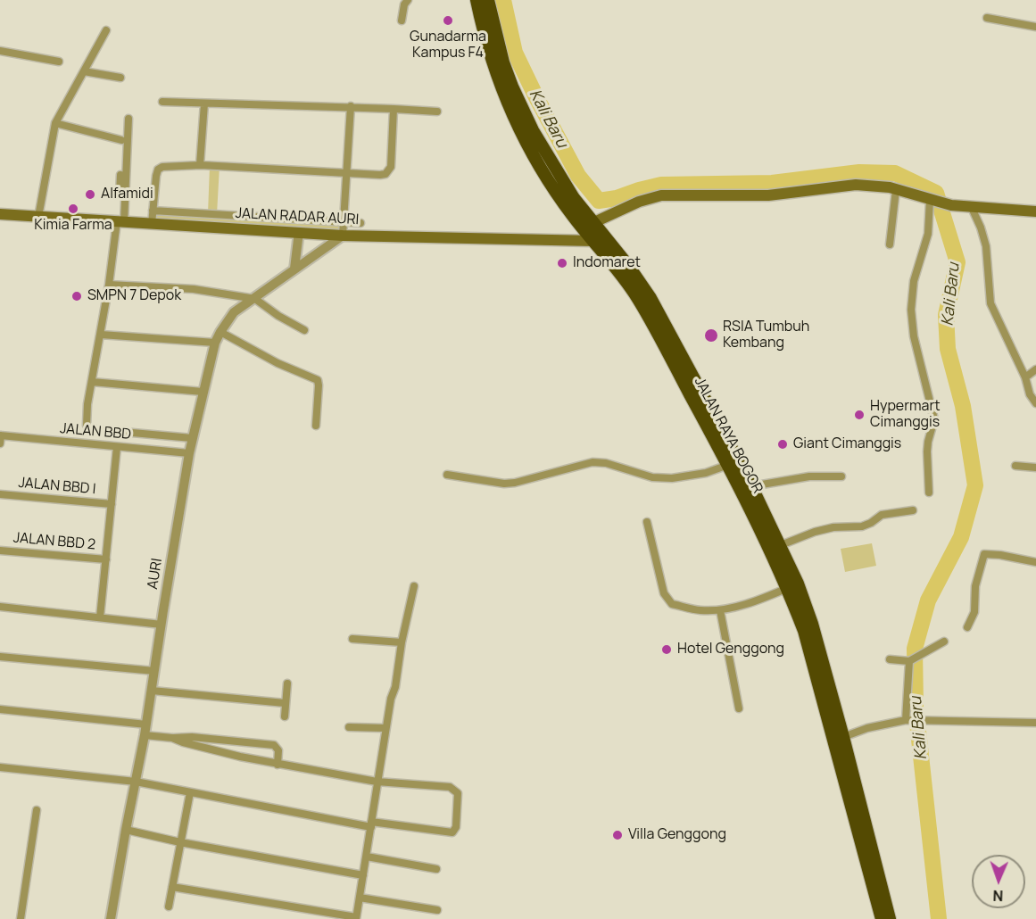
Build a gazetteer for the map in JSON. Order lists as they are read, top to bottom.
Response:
{
  "streets": {
    "highway": ["JALAN RAYA BOGOR"],
    "main road": ["JALAN RADAR AURI"],
    "street": [
      "JALAN BBD",
      "JALAN BBD I",
      "JALAN BBD 2",
      "AURI"
    ]
  },
  "crossings": [
    ["JALAN RADAR AURI", "JALAN RAYA BOGOR"],
    ["JALAN RADAR AURI", "AURI"],
    ["JALAN BBD", "AURI"]
  ],
  "water": ["Kali Baru"],
  "places": [
    "Gunadarma Kampus F4",
    "Alfamidi",
    "Kimia Farma",
    "Indomaret",
    "SMPN 7 Depok",
    "RSIA Tumbuh Kembang",
    "Hypermart Cimanggis",
    "Giant Cimanggis",
    "Hotel Genggong",
    "Villa Genggong"
  ],
  "north": "bottom"
}
